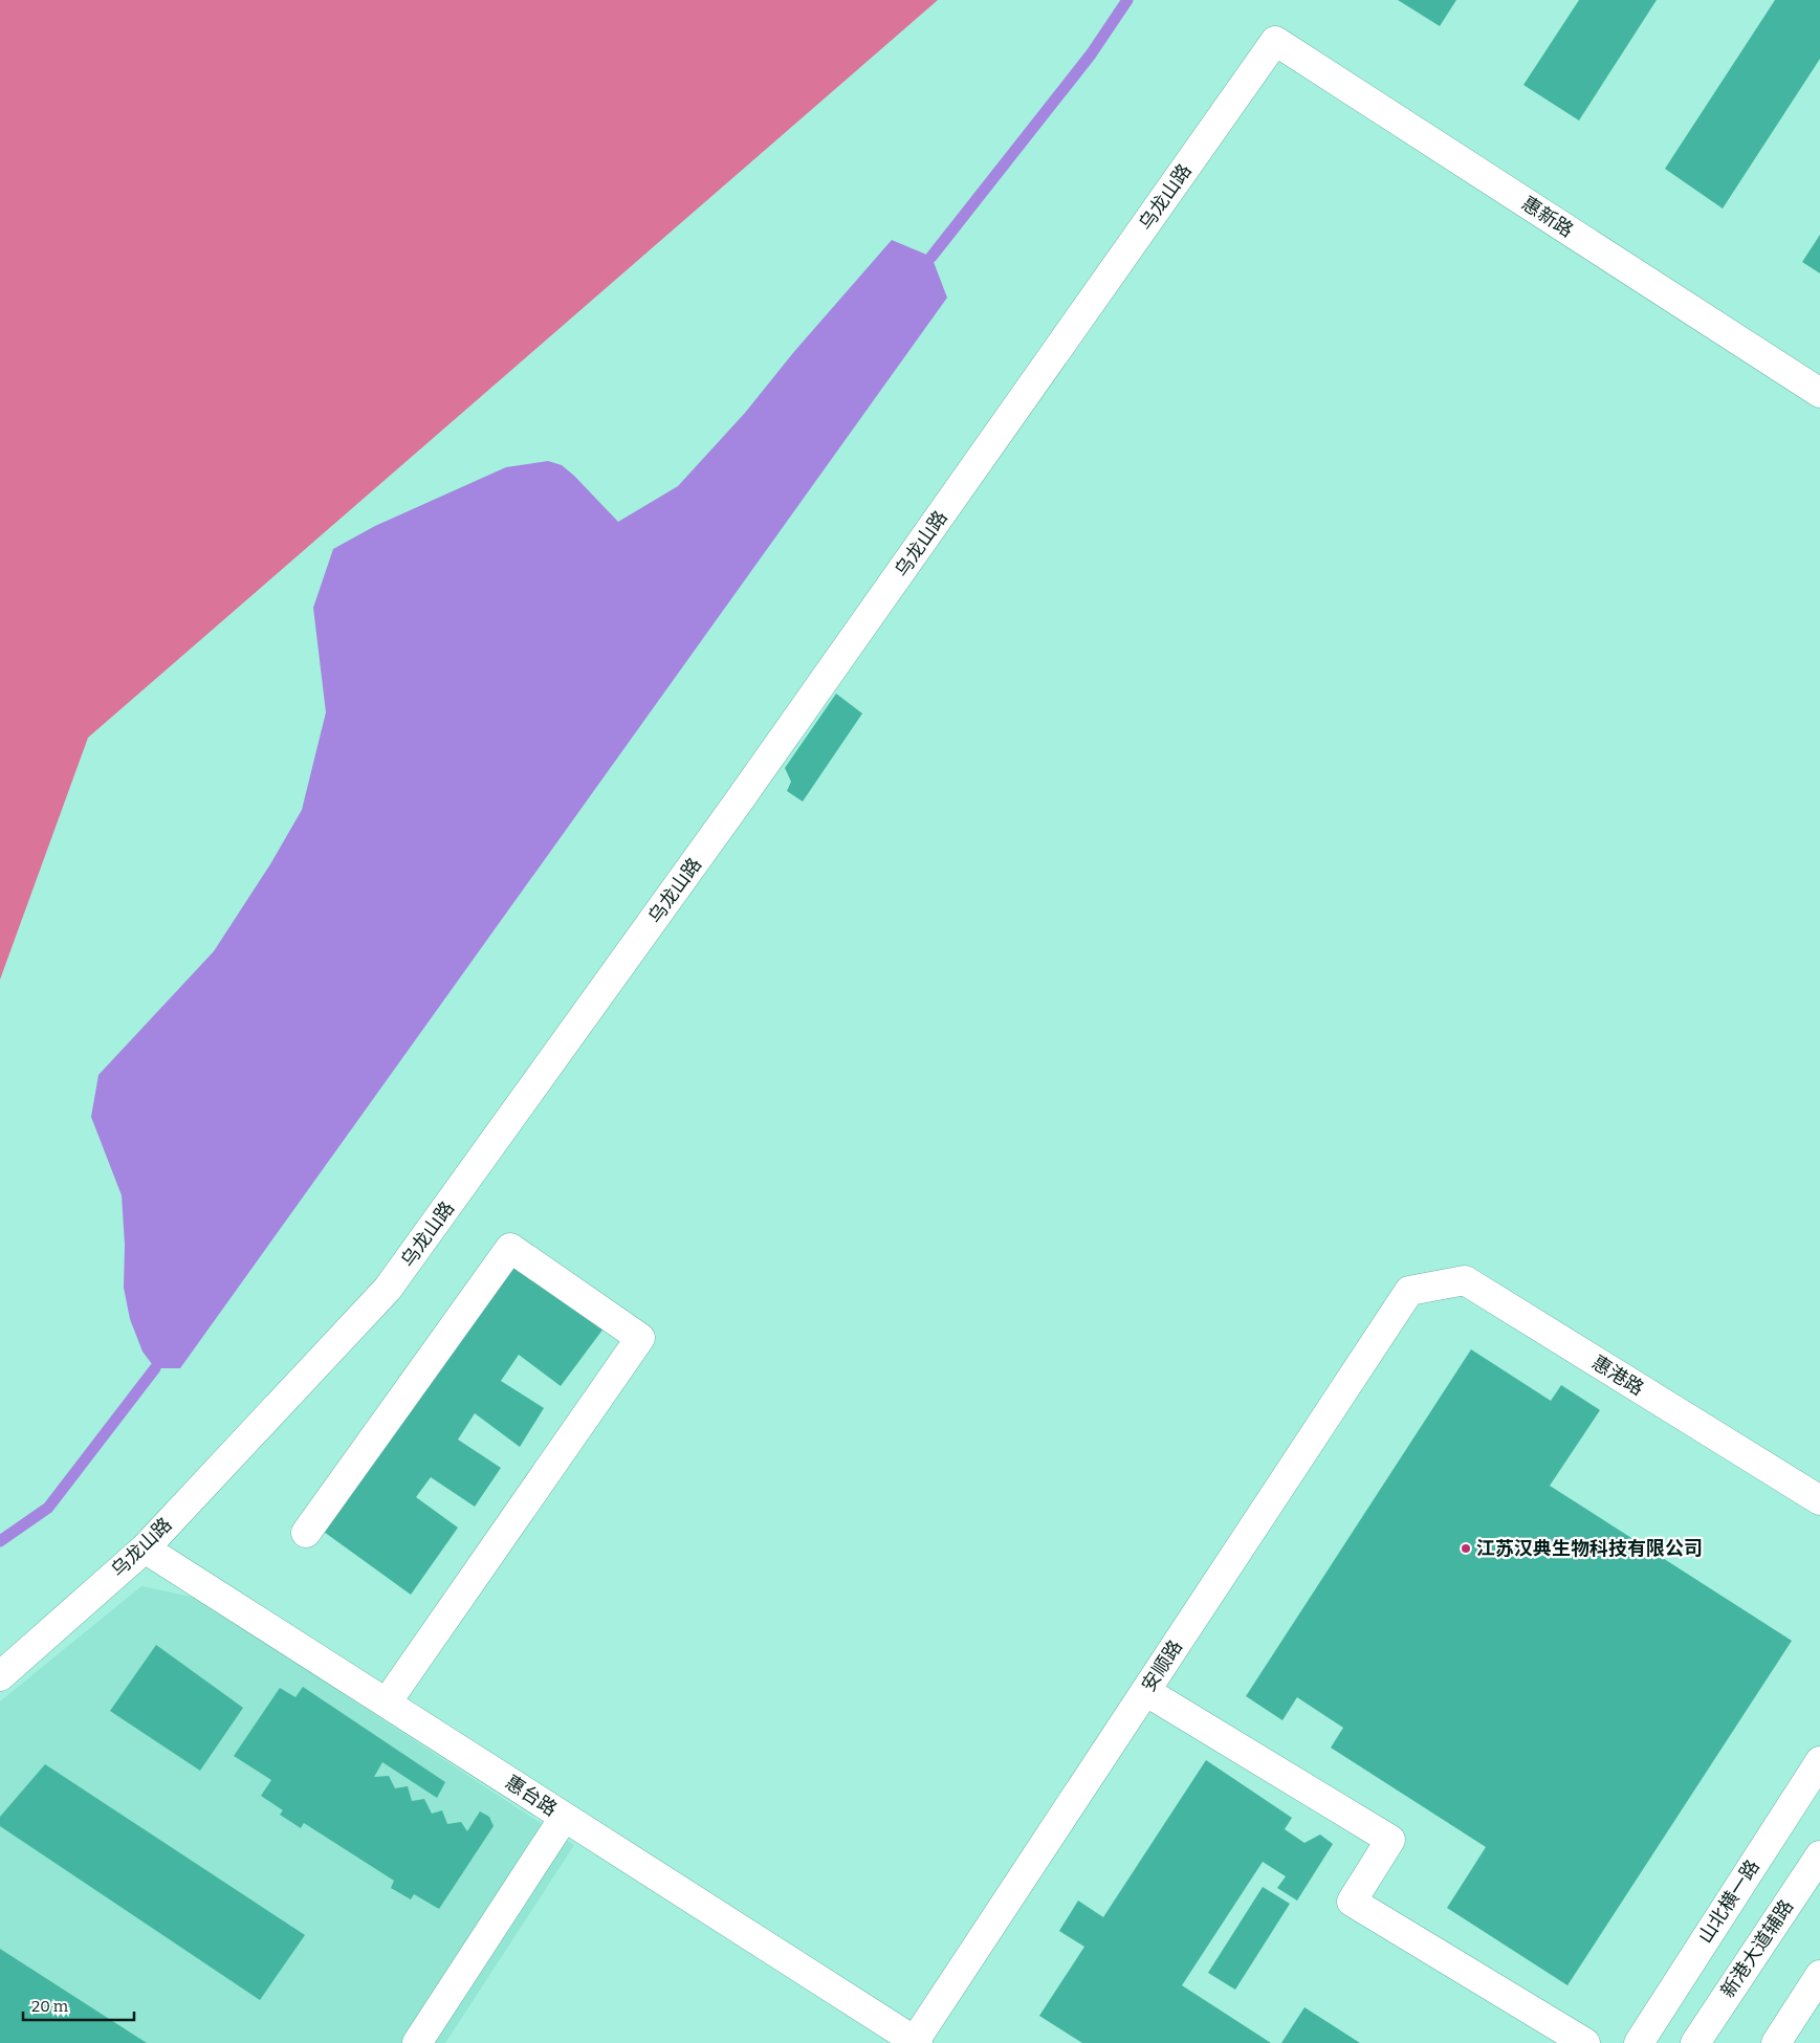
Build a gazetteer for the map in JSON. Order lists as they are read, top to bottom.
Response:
{
  "streets": {
    "street": [
      "乌龙山路",
      "惠新路",
      "惠港路",
      "安顺路",
      "惠台路",
      "山北横一路",
      "新港大道辅路"
    ]
  },
  "crossings": [
    ["乌龙山路", "惠新路"],
    ["乌龙山路", "惠台路"],
    ["惠港路", "安顺路"],
    ["安顺路", "惠台路"]
  ],
  "places": ["江苏汉典生物科技有限公司"],
  "scale_bar": "20 m"
}
